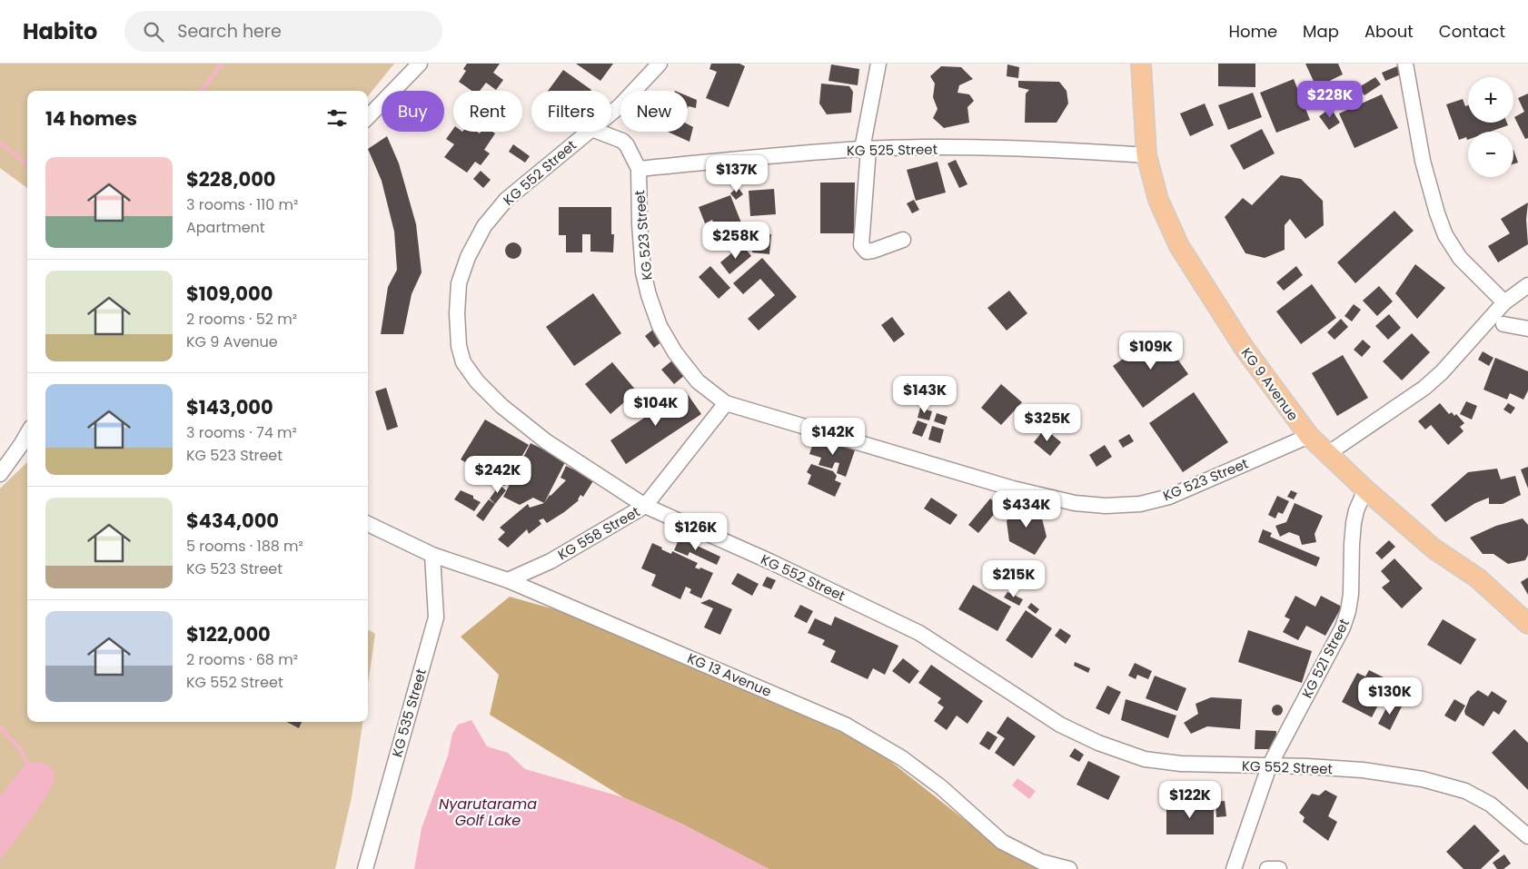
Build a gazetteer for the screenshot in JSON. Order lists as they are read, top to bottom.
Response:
{
  "streets": {
    "main road": ["KG 9 Avenue"],
    "street": [
      "KG 525 Street",
      "KG 552 Street",
      "KG 523 Street",
      "KG 558 Street",
      "KG 521 Street",
      "KG 13 Avenue",
      "KG 535 Street"
    ]
  },
  "crossings": [
    ["KG 525 Street", "KG 523 Street"],
    ["KG 525 Street", "KG 9 Avenue"],
    ["KG 552 Street", "KG 558 Street"],
    ["KG 552 Street", "KG 521 Street"],
    ["KG 523 Street", "KG 9 Avenue"],
    ["KG 523 Street", "KG 558 Street"],
    ["KG 9 Avenue", "KG 521 Street"],
    ["KG 558 Street", "KG 13 Avenue"],
    ["KG 13 Avenue", "KG 535 Street"]
  ],
  "water": ["Nyarutarama Golf Lake"],
  "page": {
    "header": "Habito",
    "search": "Search here",
    "nav": [
      "Home",
      "Map",
      "About",
      "Contact"
    ],
    "map_buttons": ["+", "−"],
    "price": [
      "$228K",
      "$137K",
      "$258K",
      "$109K",
      "$143K",
      "$104K",
      "$325K",
      "$142K",
      "$242K",
      "$434K",
      "$126K",
      "$215K",
      "$130K",
      "$122K"
    ],
    "chip": [
      "Buy",
      "Rent",
      "Filters",
      "New"
    ],
    "heading": "14 homes",
    "list": [
      {
        "name": "$228,000",
        "note": "3 rooms · 110 m² · Apartment"
      },
      {
        "name": "$109,000",
        "note": "2 rooms · 52 m² · KG 9 Avenue"
      },
      {
        "name": "$143,000",
        "note": "3 rooms · 74 m² · KG 523 Street"
      },
      {
        "name": "$434,000",
        "note": "5 rooms · 188 m² · KG 523 Street"
      },
      {
        "name": "$122,000",
        "note": "2 rooms · 68 m² · KG 552 Street"
      }
    ]
  }
}
